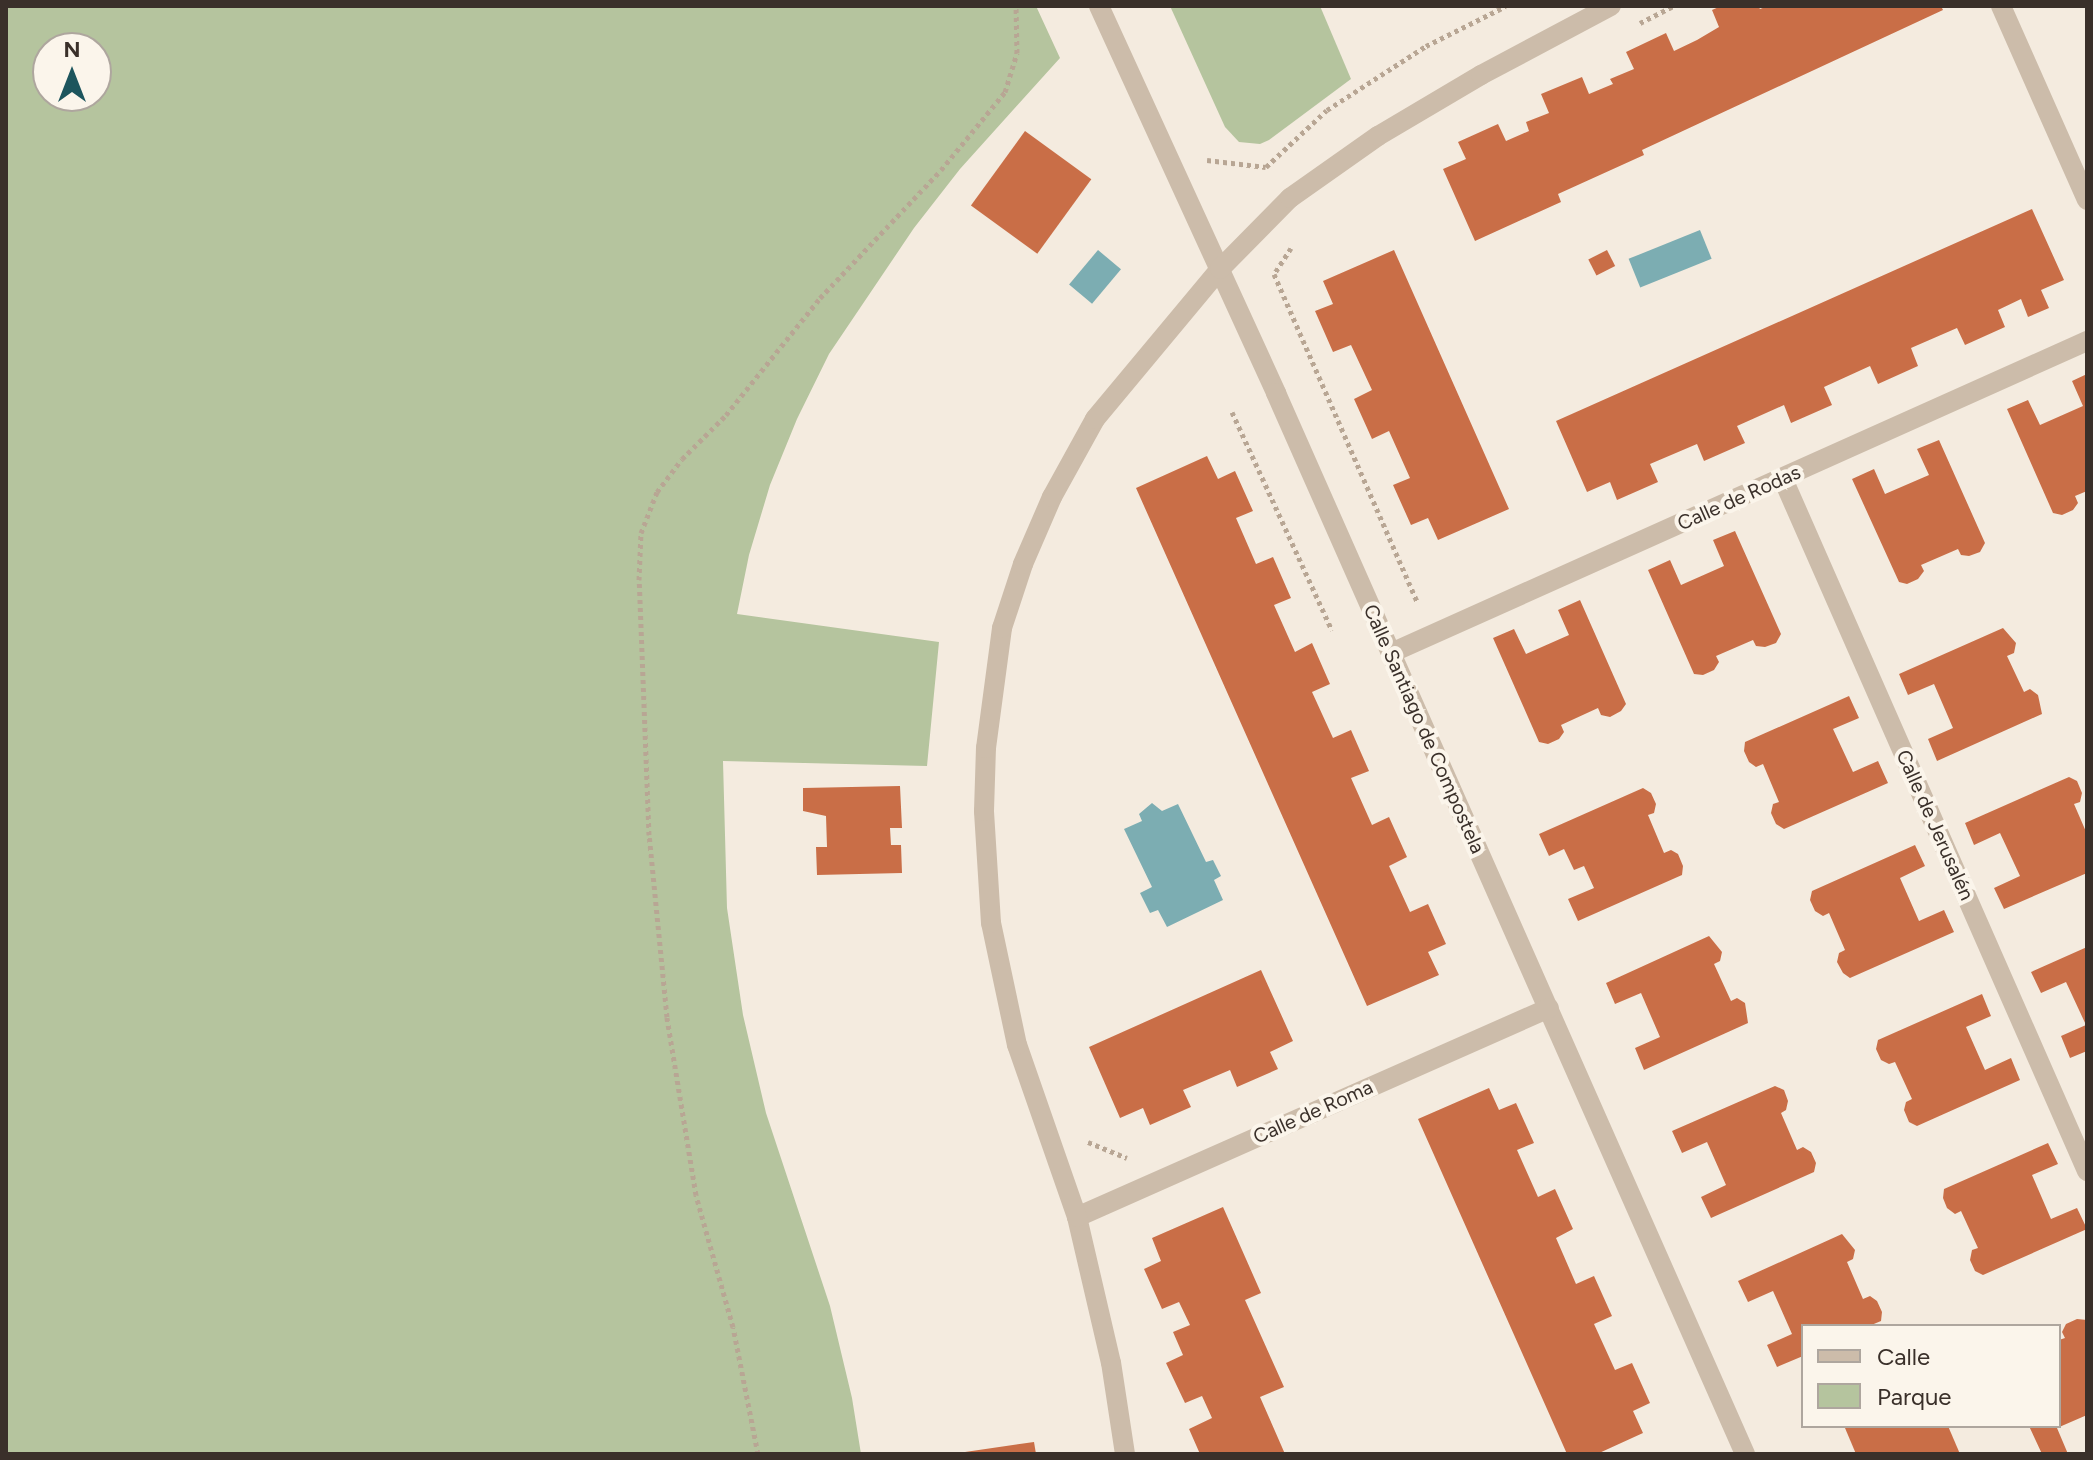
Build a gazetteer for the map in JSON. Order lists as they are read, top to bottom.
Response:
{
  "streets": {
    "street": [
      "Calle de Rodas",
      "Calle Santiago de Compostela",
      "Calle de Jerusalén",
      "Calle de Roma"
    ]
  },
  "crossings": [
    ["Calle de Rodas", "Calle Santiago de Compostela"],
    ["Calle de Rodas", "Calle de Jerusalén"],
    ["Calle Santiago de Compostela", "Calle de Roma"]
  ],
  "legend": ["Calle", "Parque"],
  "north": "top"
}
